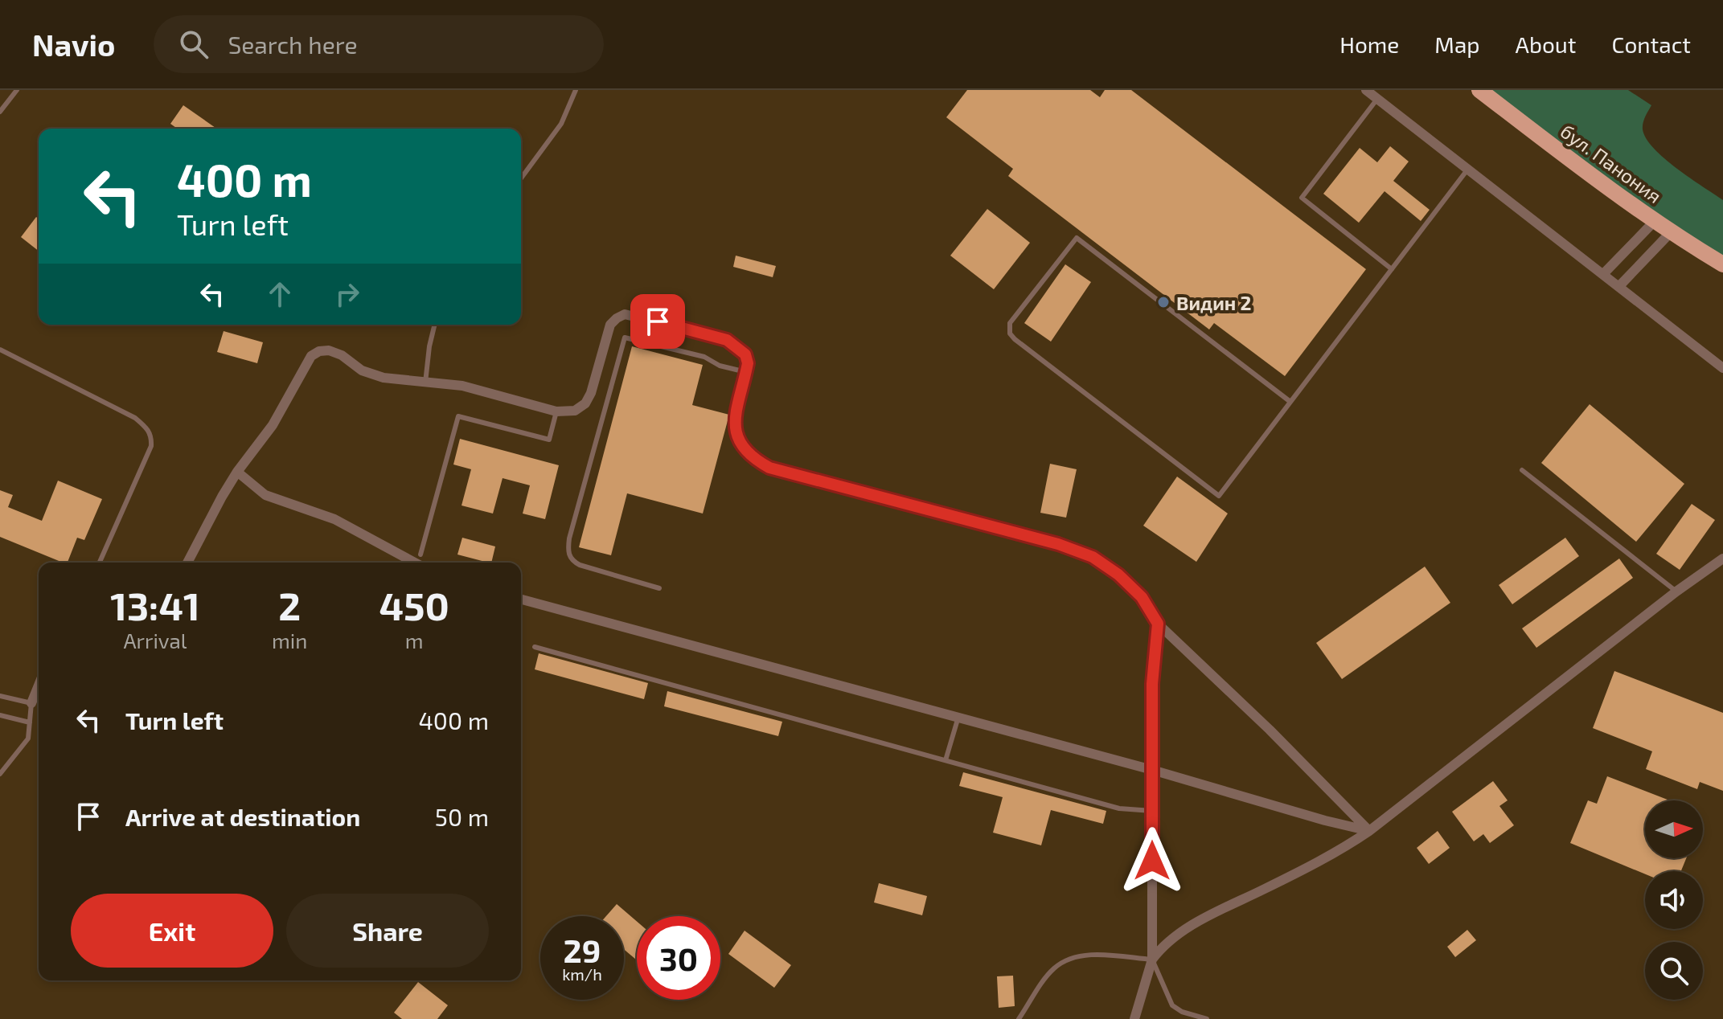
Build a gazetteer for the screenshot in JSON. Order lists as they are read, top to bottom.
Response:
{
  "streets": {
    "main road": ["бул. Панония"]
  },
  "places": ["Видин 2"],
  "north": "right",
  "page": {
    "header": "Navio",
    "search": "Search here",
    "nav": [
      "Home",
      "Map",
      "About",
      "Contact"
    ],
    "turn": ["400 m", "Turn left"],
    "eta": [
      "13:41",
      "Arrival",
      "2",
      "min",
      "450",
      "m"
    ],
    "list": [
      {
        "name": "Turn left",
        "value": "400 m"
      },
      {
        "name": "Arrive at destination",
        "value": "50 m"
      }
    ],
    "buttons": ["Exit", "Share"],
    "speed": "29 km/h",
    "limit": "30"
  }
}
